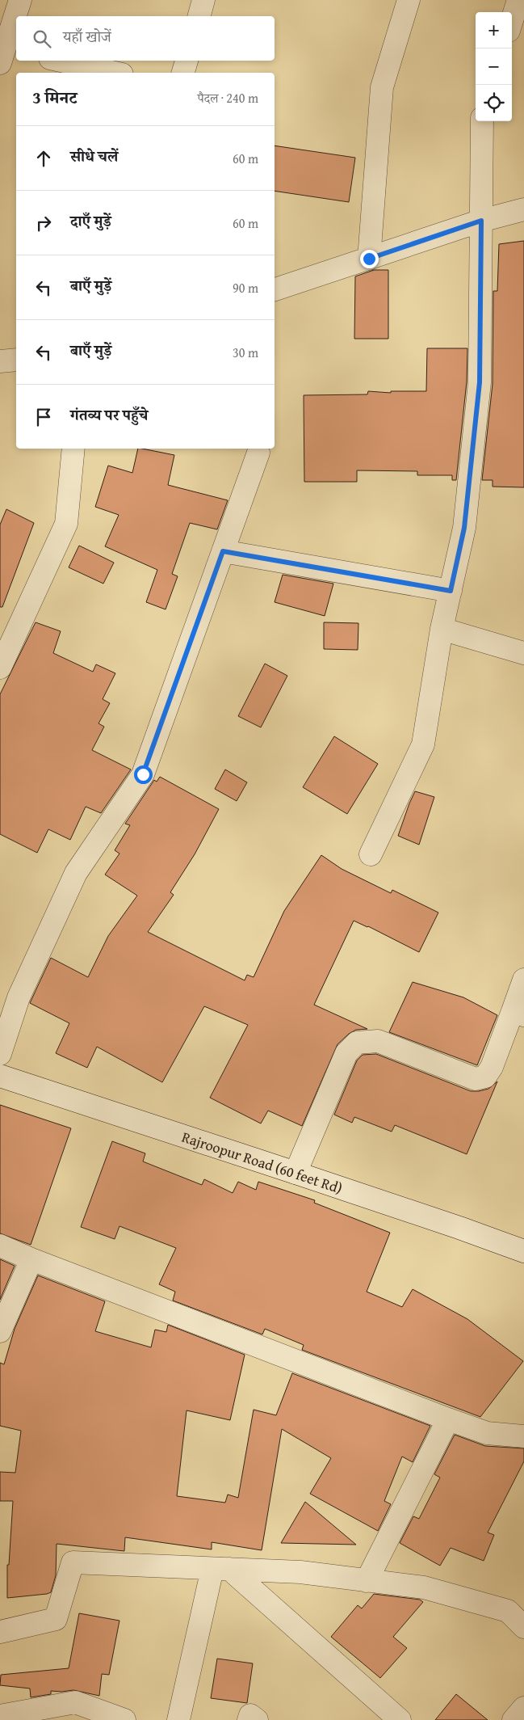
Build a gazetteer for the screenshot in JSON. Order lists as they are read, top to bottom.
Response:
{
  "streets": {
    "street": ["Rajroopur Road (60 feet Rd)"]
  },
  "page": {
    "map_buttons": ["+", "−"],
    "search": "यहाँ खोजें",
    "heading": ["3 मिनट", "पैदल · 240 m"],
    "list": [
      ["सीधे चलें", "60 m"],
      ["दाएँ मुड़ें", "60 m"],
      ["बाएँ मुड़ें", "90 m"],
      ["बाएँ मुड़ें", "30 m"],
      "गंतव्य पर पहुँचे"
    ]
  }
}
